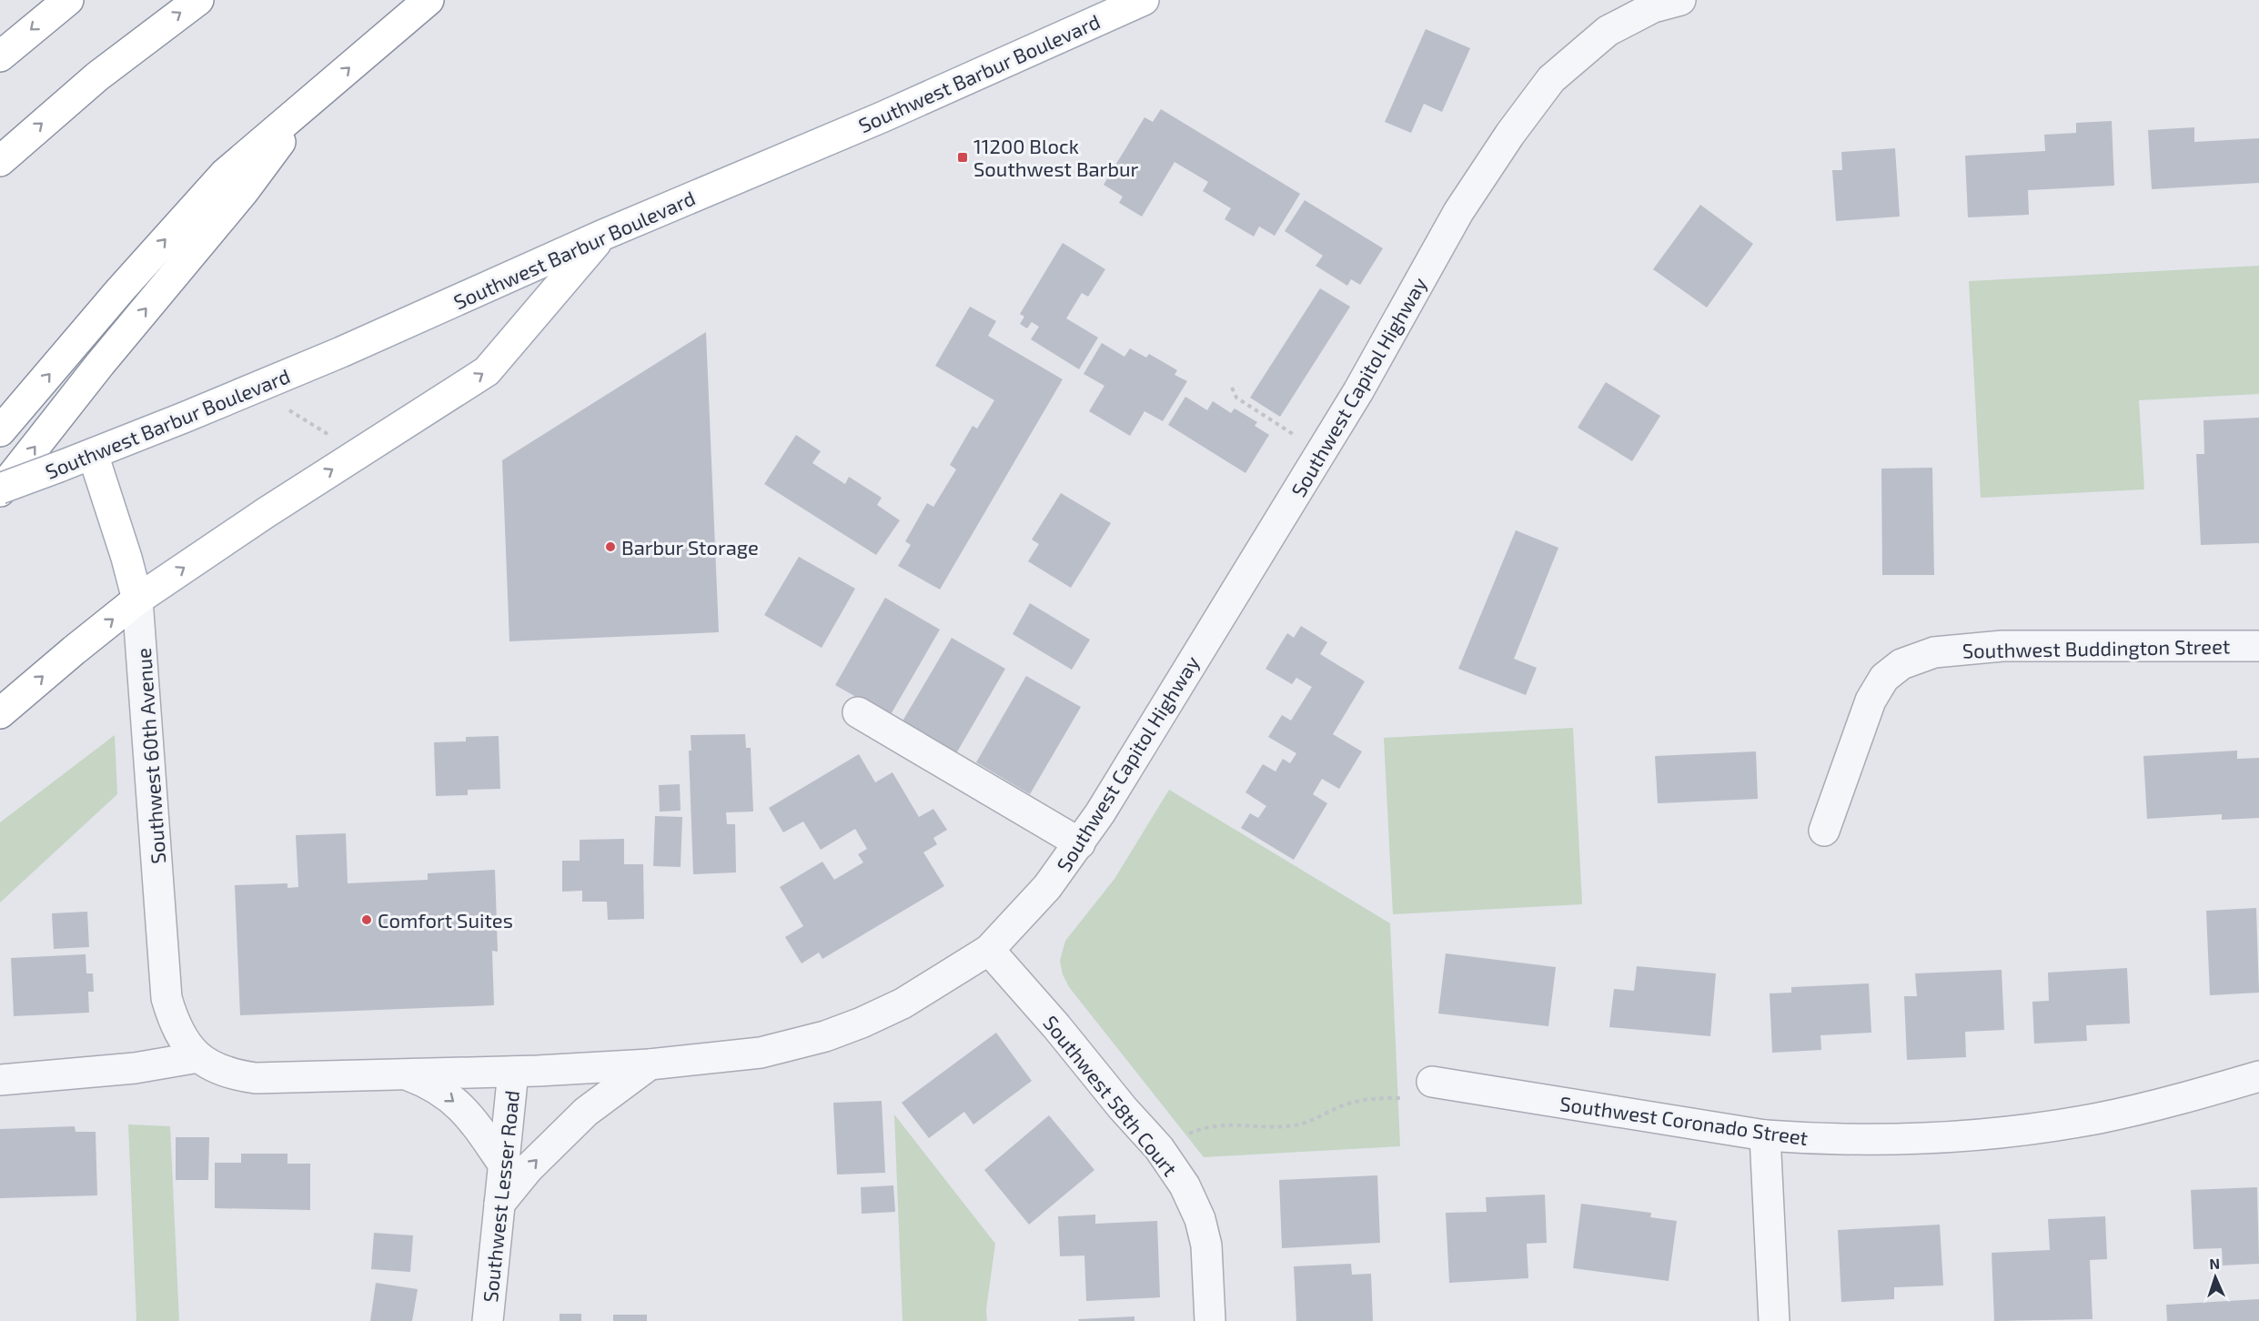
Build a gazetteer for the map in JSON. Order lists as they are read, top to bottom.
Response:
{
  "streets": {
    "main road": ["Southwest Barbur Boulevard", "Southwest 60th Avenue"],
    "street": [
      "Southwest Capitol Highway",
      "Southwest Buddington Street",
      "Southwest 58th Court",
      "Southwest Coronado Street",
      "Southwest Lesser Road"
    ]
  },
  "crossings": [
    ["Southwest Barbur Boulevard", "Southwest 60th Avenue"],
    ["Southwest Capitol Highway", "Southwest 60th Avenue"],
    ["Southwest Capitol Highway", "Southwest 58th Court"],
    ["Southwest Capitol Highway", "Southwest Lesser Road"]
  ],
  "places": {
    "transit": ["11200 Block Southwest Barbur"],
    "other": ["Barbur Storage", "Comfort Suites"]
  },
  "north": "top"
}
